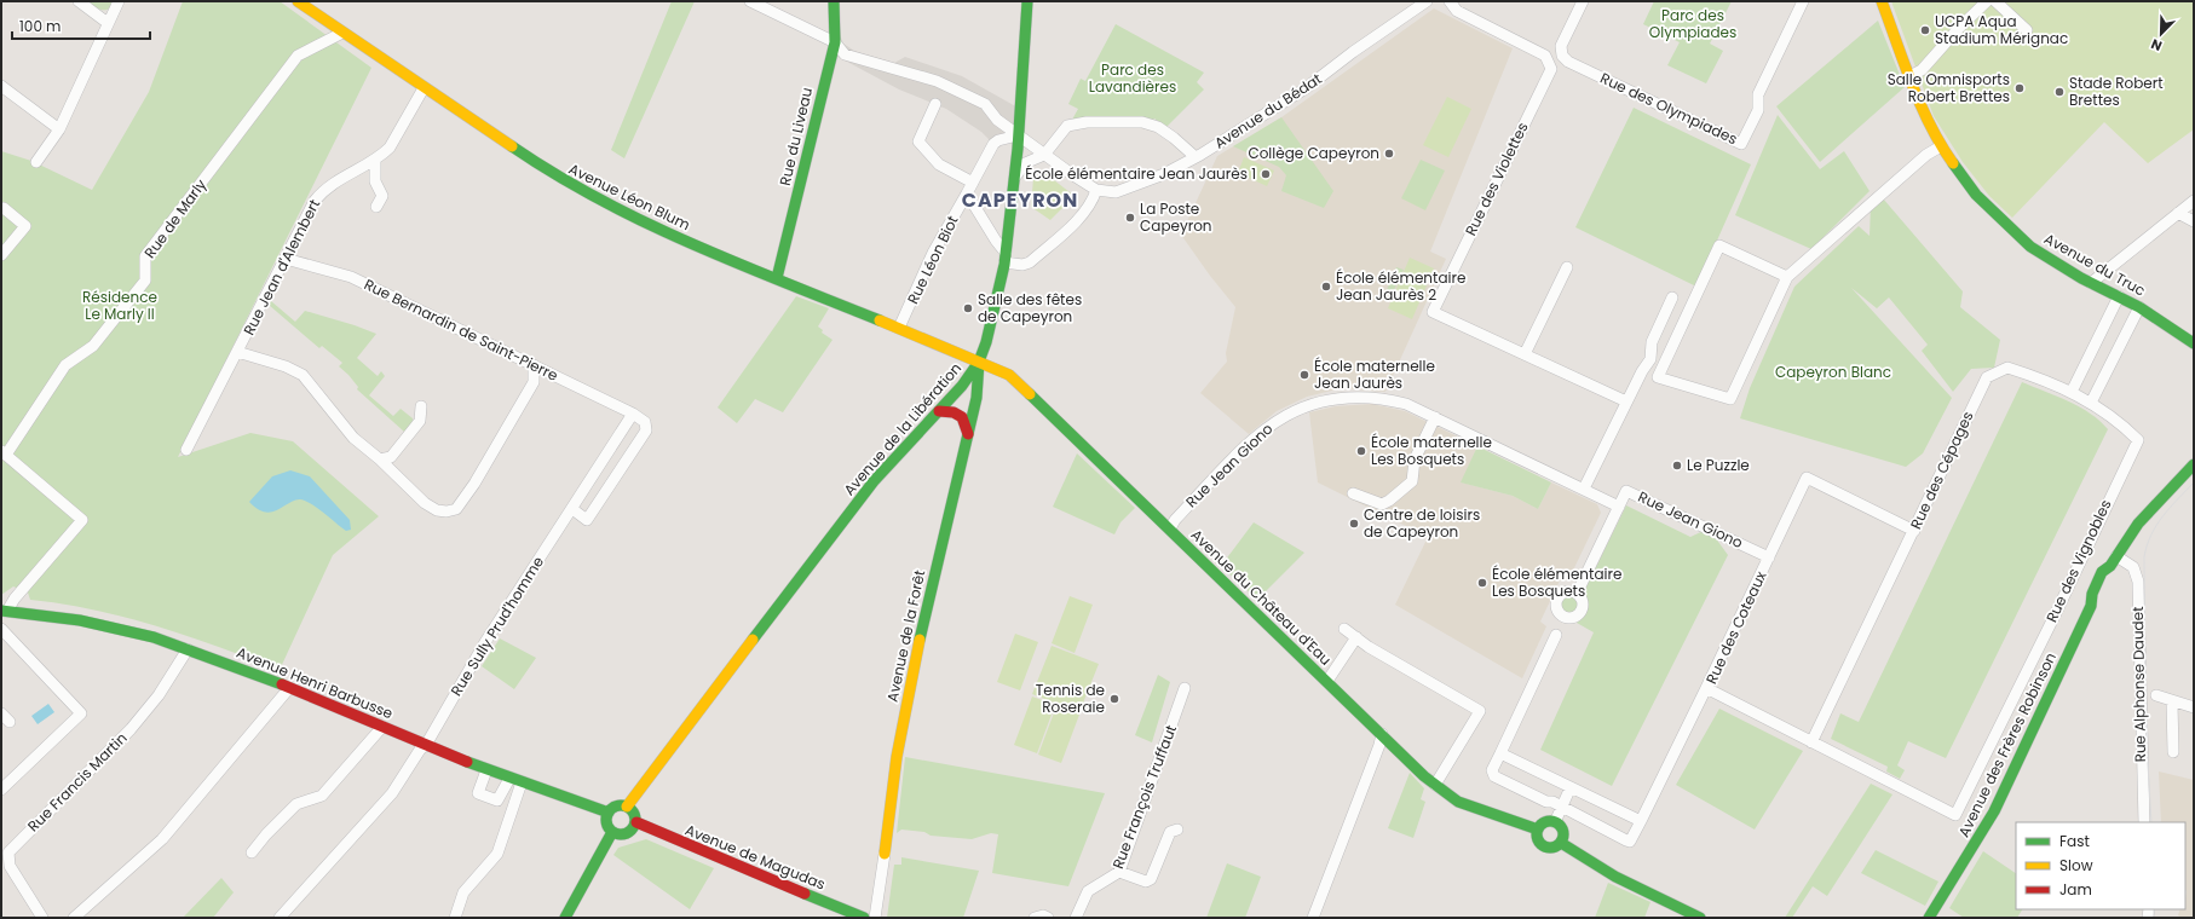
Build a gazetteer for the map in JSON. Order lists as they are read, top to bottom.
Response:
{
  "streets": {
    "street": [
      "Rue des Olympiades",
      "Avenue du Bédat",
      "Rue du Liveau",
      "Rue des Violettes",
      "Avenue Léon Blum",
      "Rue de Marly",
      "Rue Léon Biot",
      "Avenue du Truc",
      "Rue Jean d'Alembert",
      "Rue Bernardin de Saint-Pierre",
      "Avenue de la Libération",
      "Rue Jean Giono",
      "Rue des Cépages",
      "Rue des Vignobles",
      "Avenue du Château d'Eau",
      "Rue Sully Prud'homme",
      "Rue des Coteaux",
      "Avenue de la Forêt",
      "Avenue Henri Barbusse",
      "Rue Alphonse Daudet",
      "Avenue des Frères Robinson",
      "Rue Francis Martin",
      "Rue François Truffaut",
      "Avenue de Magudas"
    ]
  },
  "crossings": [
    ["Rue du Liveau", "Avenue Léon Blum"],
    ["Avenue Léon Blum", "Rue de Marly"],
    ["Avenue Léon Blum", "Rue Léon Biot"],
    ["Avenue Léon Blum", "Rue Jean d'Alembert"],
    ["Avenue Léon Blum", "Avenue de la Libération"],
    ["Avenue Léon Blum", "Avenue du Château d'Eau"],
    ["Avenue Léon Blum", "Avenue de la Forêt"],
    ["Rue de Marly", "Avenue Henri Barbusse"],
    ["Rue Léon Biot", "Avenue de la Libération"],
    ["Rue Jean d'Alembert", "Rue Bernardin de Saint-Pierre"],
    ["Rue Bernardin de Saint-Pierre", "Rue Sully Prud'homme"],
    ["Avenue de la Libération", "Avenue du Château d'Eau"],
    ["Avenue de la Libération", "Avenue de la Forêt"],
    ["Avenue de la Libération", "Avenue Henri Barbusse"],
    ["Avenue de la Libération", "Avenue de Magudas"],
    ["Rue Jean Giono", "Avenue du Château d'Eau"],
    ["Rue Jean Giono", "Rue des Coteaux"],
    ["Rue des Cépages", "Rue des Vignobles"],
    ["Rue des Cépages", "Rue des Coteaux"],
    ["Rue des Vignobles", "Rue des Coteaux"],
    ["Avenue du Château d'Eau", "Avenue de la Forêt"],
    ["Rue Sully Prud'homme", "Avenue Henri Barbusse"],
    ["Avenue Henri Barbusse", "Rue Francis Martin"],
    ["Avenue Henri Barbusse", "Avenue de Magudas"],
    ["Rue Alphonse Daudet", "Avenue des Frères Robinson"]
  ],
  "districts": ["CAPEYRON"],
  "parks": [
    "Parc des Olympiades",
    "Parc des Lavandières",
    "Résidence Le Marly II",
    "Capeyron Blanc"
  ],
  "places": [
    "UCPA Aqua Stadium Mérignac",
    "Salle Omnisports Robert Brettes",
    "Stade Robert Brettes",
    "Collège Capeyron",
    "École élémentaire Jean Jaurès 1",
    "La Poste Capeyron",
    "École élémentaire Jean Jaurès 2",
    "Salle des fêtes de Capeyron",
    "École maternelle Jean Jaurès",
    "École maternelle Les Bosquets",
    "Le Puzzle",
    "Centre de loisirs de Capeyron",
    "École élémentaire Les Bosquets",
    "Tennis de Roseraie"
  ],
  "legend": ["Fast", "Slow", "Jam"],
  "scale_bar": "100 m",
  "north": "bottom left"
}
